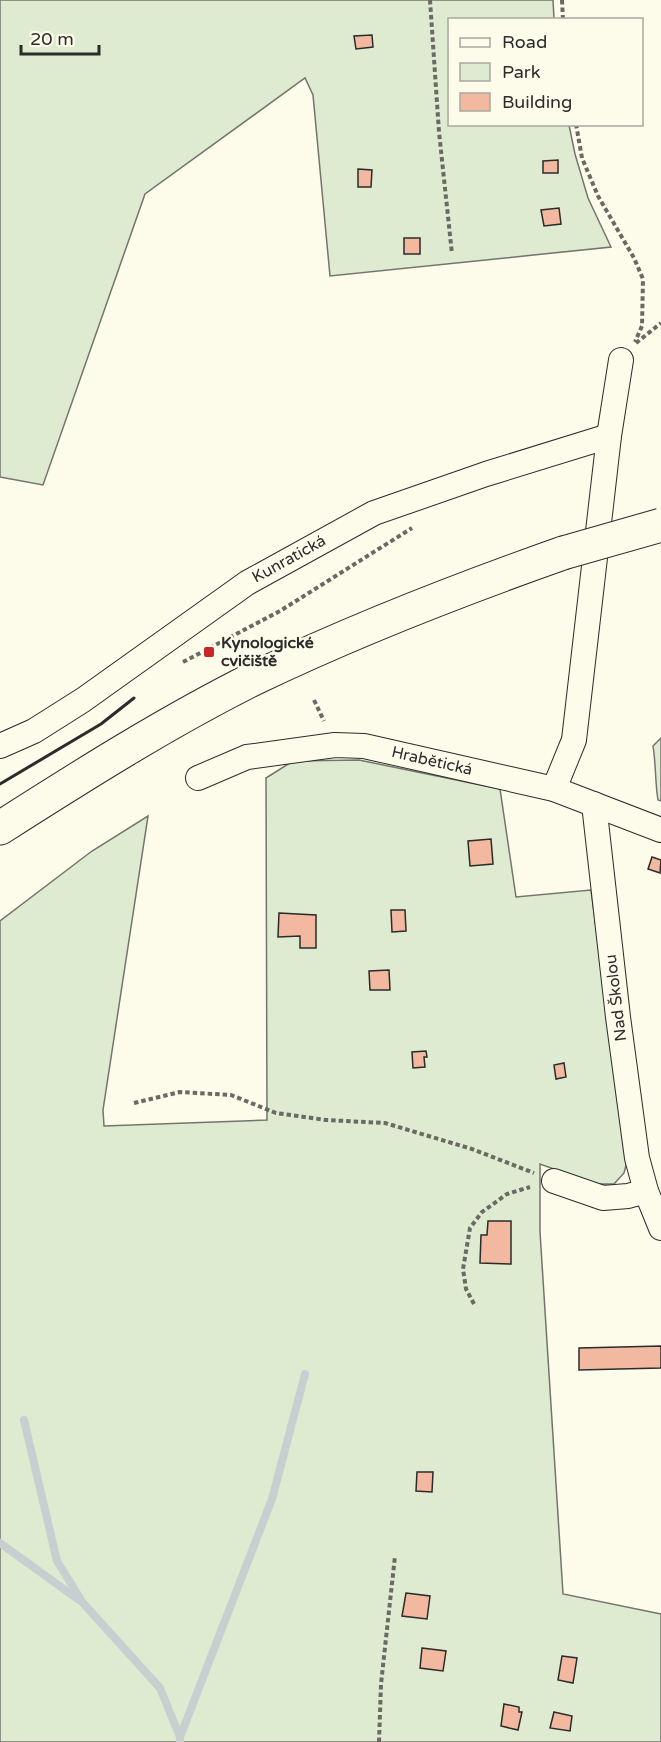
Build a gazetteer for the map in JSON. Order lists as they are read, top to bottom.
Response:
{
  "streets": {
    "street": ["Kunratická", "Hrabětická", "Nad Školou"]
  },
  "crossings": [
    ["Hrabětická", "Nad Školou"]
  ],
  "places": {
    "transit": ["Kynologické cvičiště"]
  },
  "legend": ["Road", "Park", "Building"],
  "scale_bar": "20 m"
}
